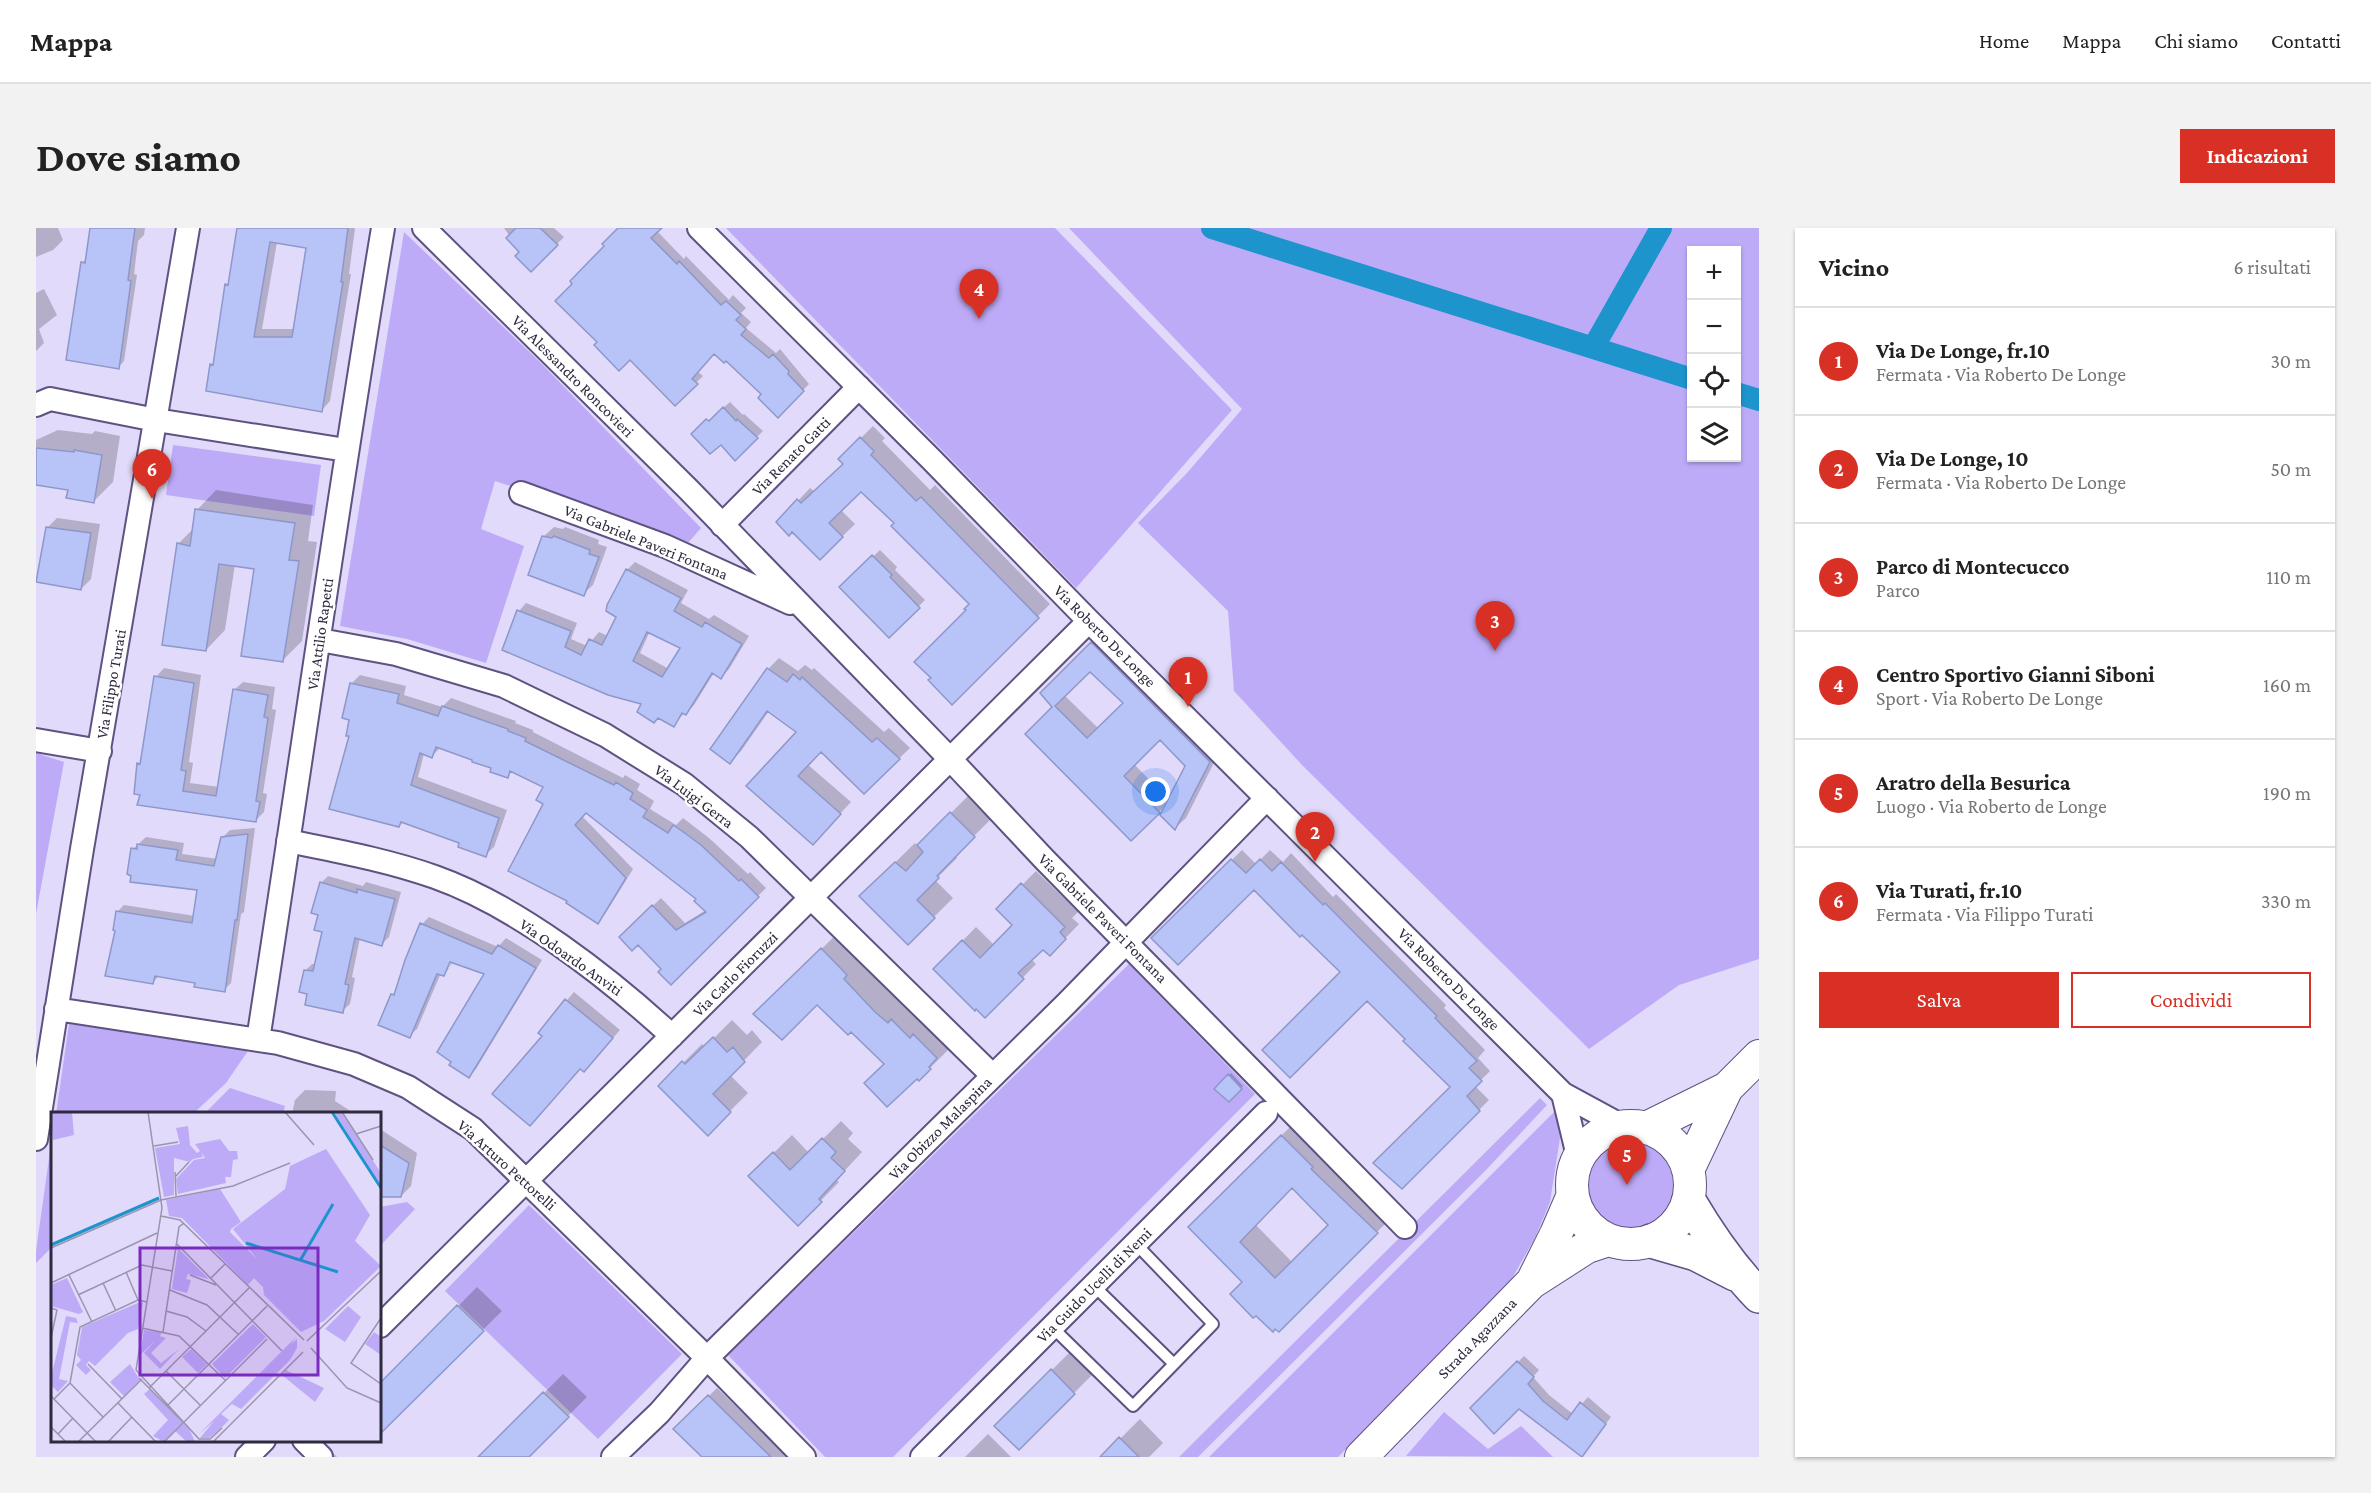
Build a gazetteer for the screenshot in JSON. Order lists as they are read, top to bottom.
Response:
{
  "streets": {
    "main road": ["Strada Agazzana"],
    "street": [
      "Via Alessandro Roncovieri",
      "Via Renato Gatti",
      "Via Gabriele Paveri Fontana",
      "Via Attilio Rapetti",
      "Via Roberto De Longe",
      "Via Filippo Turati",
      "Via Luigi Gerra",
      "Via Odoardo Anviti",
      "Via Carlo Fioruzzi",
      "Via Obizzo Malaspina",
      "Via Arturo Pettorelli",
      "Via Guido Ucelli di Nemi"
    ]
  },
  "crossings": [
    ["Via Alessandro Roncovieri", "Via Renato Gatti"],
    ["Via Alessandro Roncovieri", "Via Gabriele Paveri Fontana"],
    ["Via Renato Gatti", "Via Gabriele Paveri Fontana"],
    ["Via Renato Gatti", "Via Roberto De Longe"],
    ["Via Gabriele Paveri Fontana", "Via Carlo Fioruzzi"],
    ["Via Gabriele Paveri Fontana", "Via Obizzo Malaspina"],
    ["Via Attilio Rapetti", "Via Luigi Gerra"],
    ["Via Attilio Rapetti", "Via Odoardo Anviti"],
    ["Via Attilio Rapetti", "Via Arturo Pettorelli"],
    ["Via Roberto De Longe", "Via Carlo Fioruzzi"],
    ["Via Roberto De Longe", "Via Obizzo Malaspina"],
    ["Via Filippo Turati", "Via Arturo Pettorelli"],
    ["Via Luigi Gerra", "Via Carlo Fioruzzi"],
    ["Via Luigi Gerra", "Via Obizzo Malaspina"],
    ["Via Odoardo Anviti", "Via Carlo Fioruzzi"],
    ["Via Carlo Fioruzzi", "Via Arturo Pettorelli"],
    ["Via Obizzo Malaspina", "Via Arturo Pettorelli"]
  ],
  "page": {
    "header": "Mappa",
    "nav": [
      "Home",
      "Mappa",
      "Chi siamo",
      "Contatti"
    ],
    "buttons": [
      "Indicazioni",
      ["Salva", "Condividi"]
    ],
    "title": "Dove siamo",
    "heading": ["Vicino", "6 risultati"],
    "map_buttons": ["+", "−"],
    "pins": [
      "4",
      "6",
      "3",
      "1",
      "2",
      "5"
    ],
    "list": [
      {
        "mark": "1",
        "name": "Via De Longe, fr.10",
        "note": "Fermata · Via Roberto De Longe",
        "value": "30 m"
      },
      {
        "mark": "2",
        "name": "Via De Longe, 10",
        "note": "Fermata · Via Roberto De Longe",
        "value": "50 m"
      },
      {
        "mark": "3",
        "name": "Parco di Montecucco",
        "note": "Parco",
        "value": "110 m"
      },
      {
        "mark": "4",
        "name": "Centro Sportivo Gianni Siboni",
        "note": "Sport · Via Roberto De Longe",
        "value": "160 m"
      },
      {
        "mark": "5",
        "name": "Aratro della Besurica",
        "note": "Luogo · Via Roberto de Longe",
        "value": "190 m"
      },
      {
        "mark": "6",
        "name": "Via Turati, fr.10",
        "note": "Fermata · Via Filippo Turati",
        "value": "330 m"
      }
    ]
  }
}
